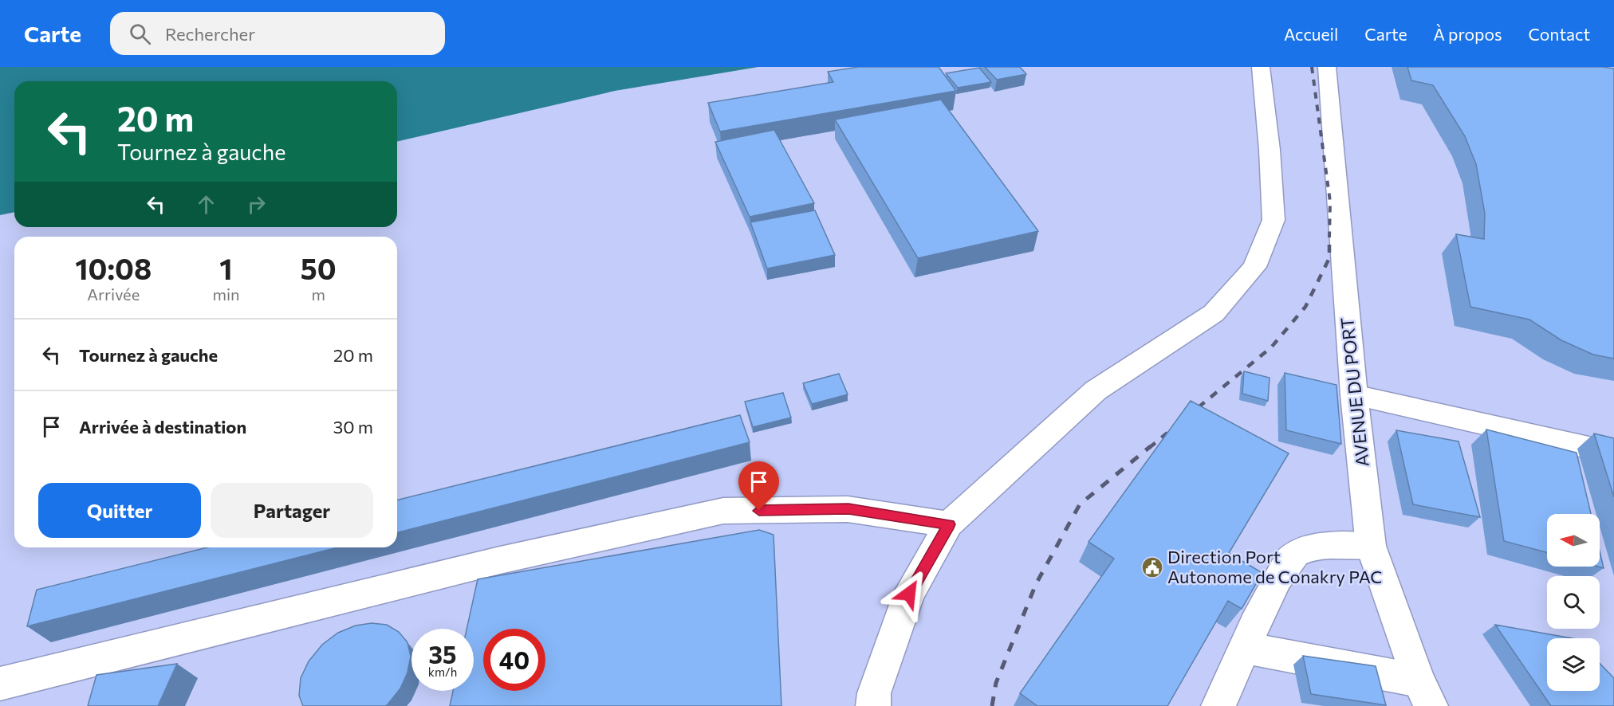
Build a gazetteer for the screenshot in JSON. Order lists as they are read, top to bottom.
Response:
{
  "streets": {
    "street": ["AVENUE DU PORT"]
  },
  "places": {
    "public building": ["Direction Port Autonome de Conakry PAC"]
  },
  "north": "left",
  "page": {
    "header": "Carte",
    "search": "Rechercher",
    "nav": [
      "Accueil",
      "Carte",
      "À propos",
      "Contact"
    ],
    "turn": ["20 m", "Tournez à gauche"],
    "eta": [
      "10:08",
      "Arrivée",
      "1",
      "min",
      "50",
      "m"
    ],
    "list": [
      {
        "name": "Tournez à gauche",
        "value": "20 m"
      },
      {
        "name": "Arrivée à destination",
        "value": "30 m"
      }
    ],
    "buttons": ["Quitter", "Partager"],
    "speed": "35 km/h",
    "limit": "40"
  }
}
